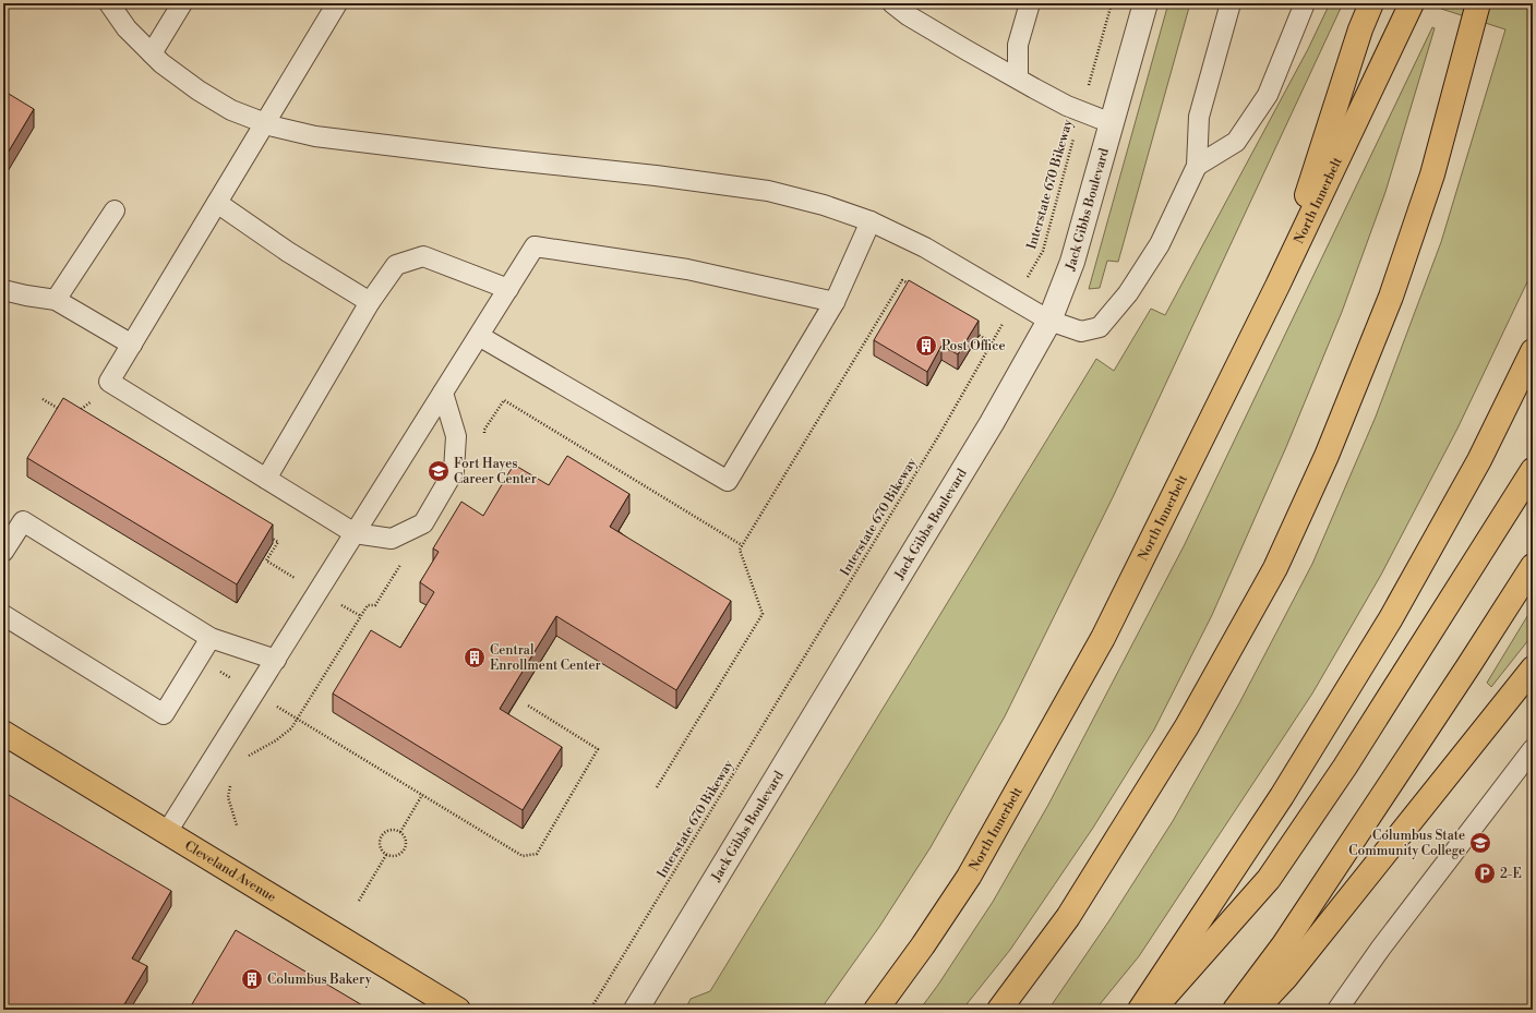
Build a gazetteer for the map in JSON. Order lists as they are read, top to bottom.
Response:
{
  "streets": {
    "main road": ["North Innerbelt", "Cleveland Avenue"],
    "street": ["Jack Gibbs Boulevard"],
    "path": ["Interstate 670 Bikeway"]
  },
  "places": {
    "building": ["Post Office", "Central Enrollment Center", "Columbus Bakery"],
    "school or university": ["Fort Hayes Career Center", "Columbus State Community College"],
    "parking": ["2-E"]
  }
}
